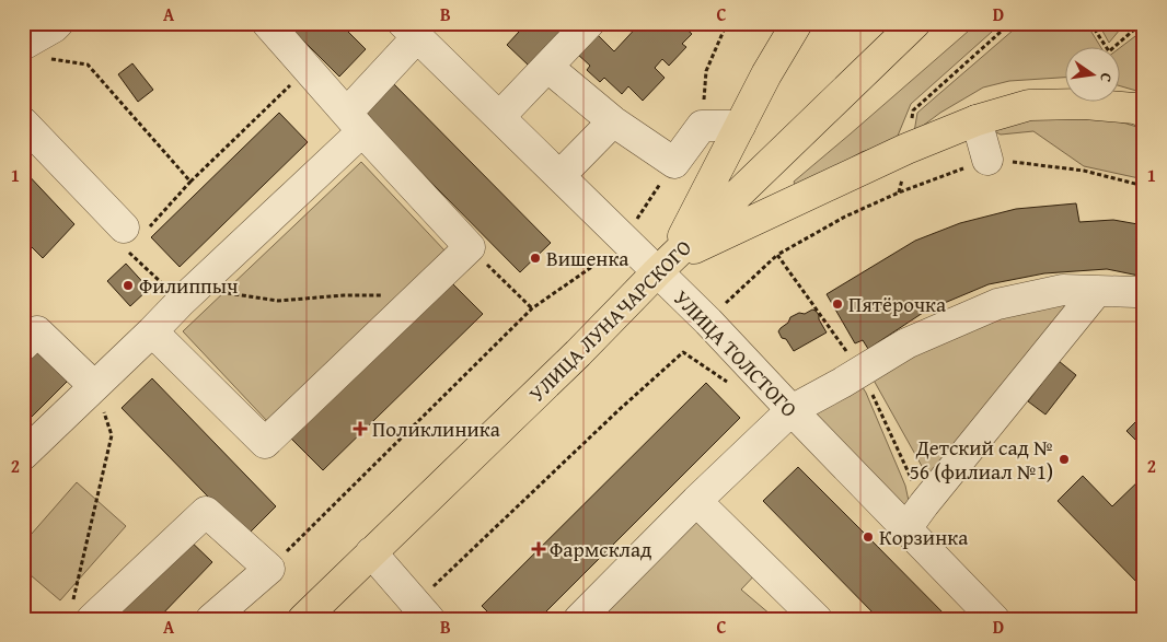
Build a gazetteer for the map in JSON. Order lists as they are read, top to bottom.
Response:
{
  "streets": {
    "main road": ["УЛИЦА ЛУНАЧАРСКОГО"],
    "street": ["УЛИЦА ТОЛСТОГО"]
  },
  "crossings": [
    ["УЛИЦА ЛУНАЧАРСКОГО", "УЛИЦА ТОЛСТОГО"]
  ],
  "places": {
    "other": [
      "Вишенка",
      "Филиппыч",
      "Пятёрочка",
      "Детский сад № 56 (филиал №1)",
      "Корзинка"
    ],
    "health": ["Поликлиника", "Фармсклад"]
  },
  "north": "right",
  "grid": {
    "columns": [
      "A",
      "B",
      "C",
      "D"
    ],
    "rows": ["1", "2"]
  }
}
